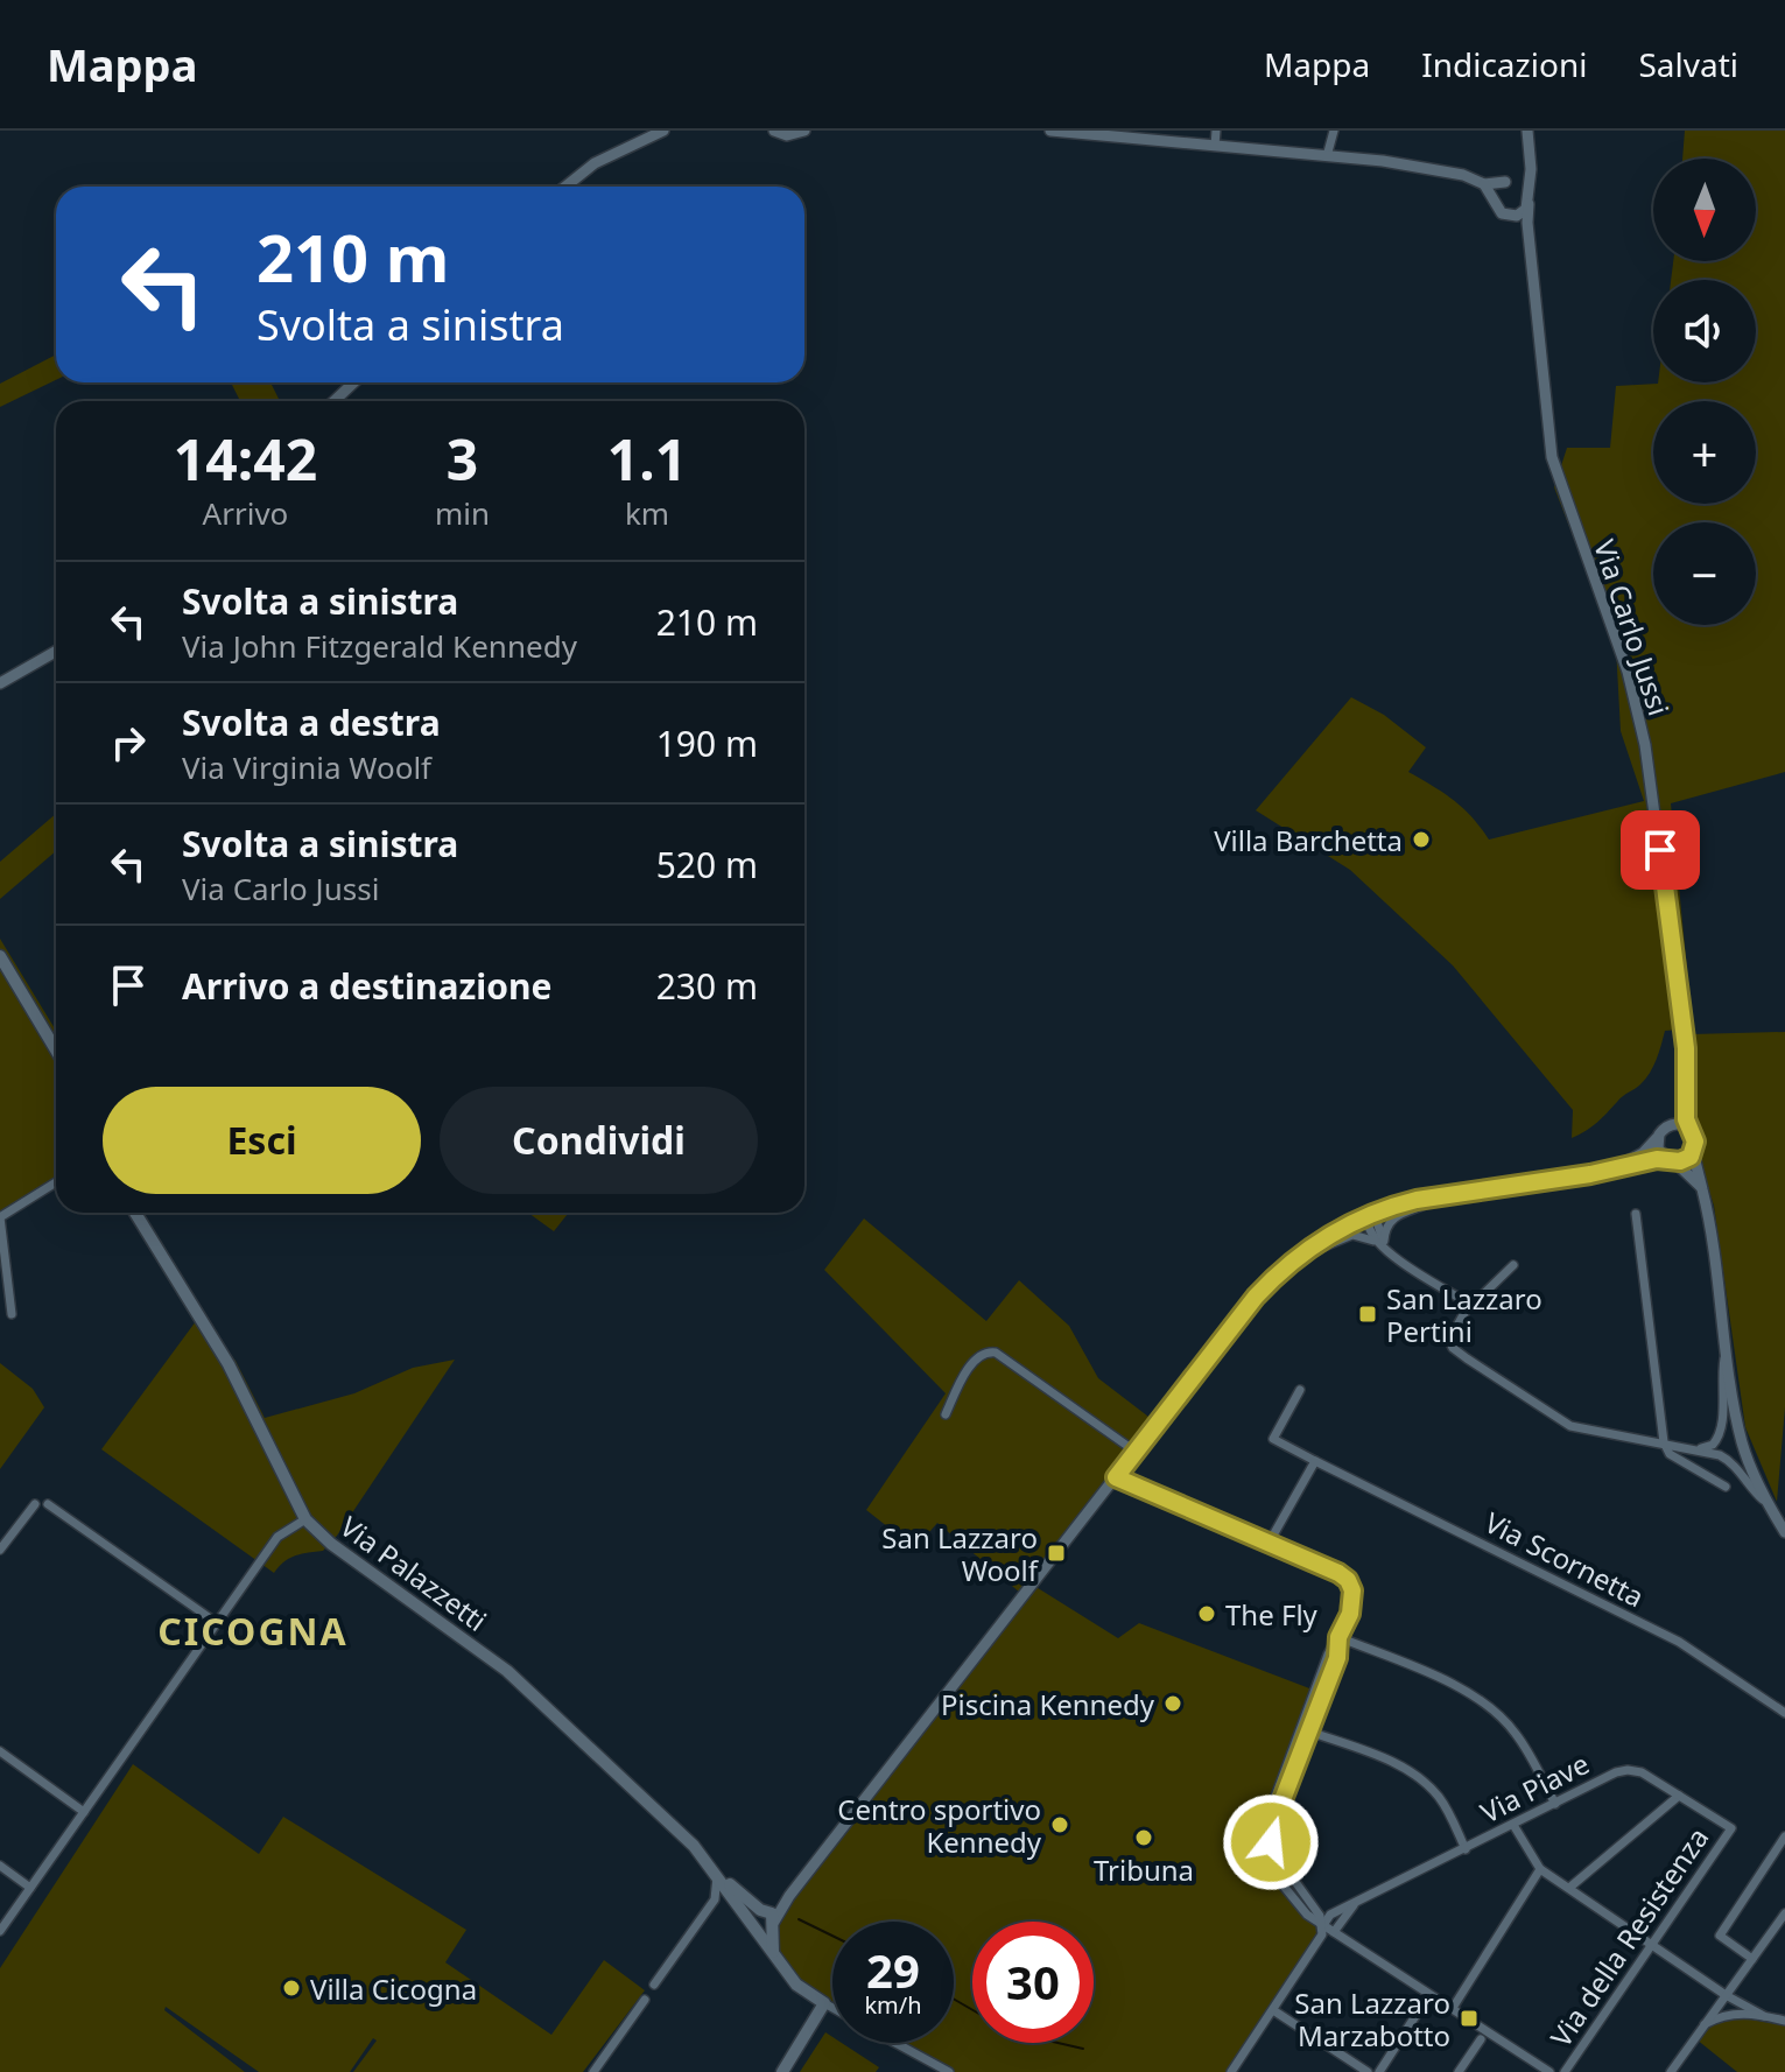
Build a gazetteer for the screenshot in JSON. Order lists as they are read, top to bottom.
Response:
{
  "streets": {
    "main road": ["Via Palazzetti"],
    "street": [
      "Via Carlo Jussi",
      "Via Scornetta",
      "Via Piave",
      "Via della Resistenza"
    ]
  },
  "crossings": [
    ["Via Piave", "Via della Resistenza"]
  ],
  "districts": ["CICOGNA"],
  "places": {
    "other": [
      "Villa Barchetta",
      "The Fly",
      "Piscina Kennedy",
      "Centro sportivo Kennedy",
      "Tribuna",
      "Villa Cicogna"
    ],
    "transit": ["San Lazzaro Pertini", "San Lazzaro Woolf", "San Lazzaro Marzabotto"]
  },
  "north": "bottom",
  "page": {
    "header": "Mappa",
    "nav": ["Mappa", "Indicazioni", "Salvati"],
    "map_buttons": ["+", "−"],
    "turn": ["210 m", "Svolta a sinistra"],
    "eta": [
      "14:42",
      "Arrivo",
      "3",
      "min",
      "1.1",
      "km"
    ],
    "list": [
      {
        "name": "Svolta a sinistra",
        "note": "Via John Fitzgerald Kennedy",
        "value": "210 m"
      },
      {
        "name": "Svolta a destra",
        "note": "Via Virginia Woolf",
        "value": "190 m"
      },
      {
        "name": "Svolta a sinistra",
        "note": "Via Carlo Jussi",
        "value": "520 m"
      },
      {
        "name": "Arrivo a destinazione",
        "value": "230 m"
      }
    ],
    "buttons": ["Esci", "Condividi"],
    "speed": "29 km/h",
    "limit": "30"
  }
}
